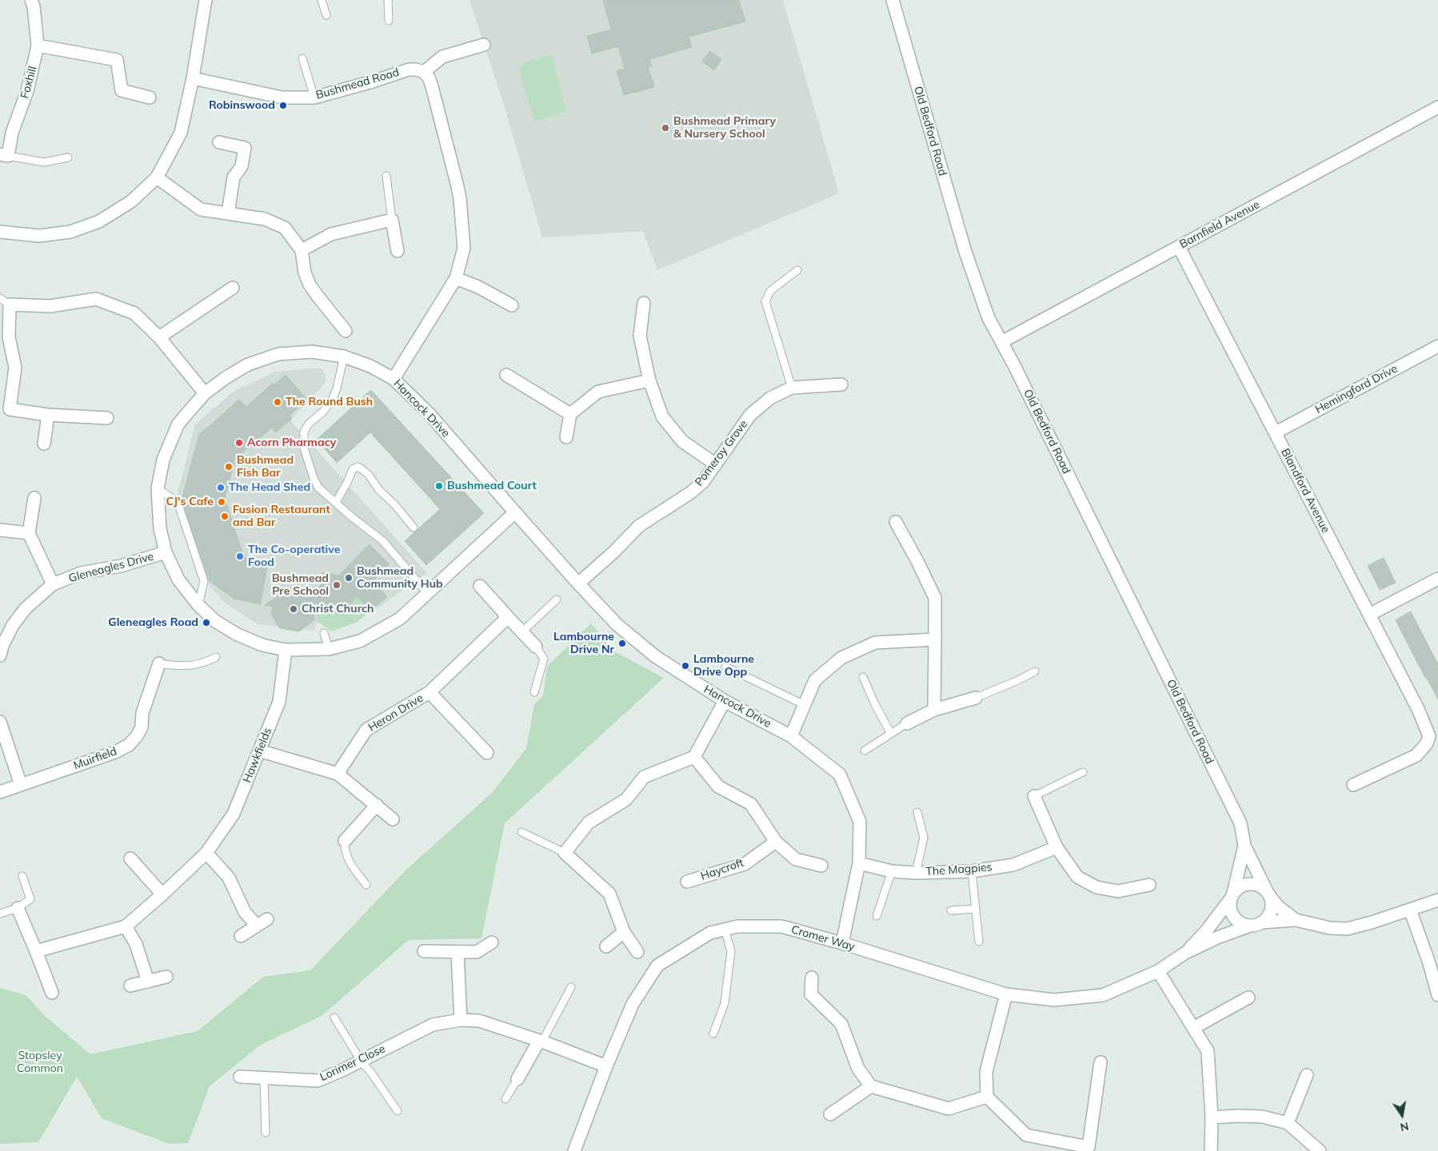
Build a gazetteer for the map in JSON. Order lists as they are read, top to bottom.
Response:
{
  "streets": {
    "street": [
      "Foxhill",
      "Bushmead Road",
      "Old Bedford Road",
      "Barnfield Avenue",
      "Hemingford Drive",
      "Hancock Drive",
      "Pomeroy Grove",
      "Blandford Avenue",
      "Gleneagles Drive",
      "Heron Drive",
      "Hawkfields",
      "Muirfield",
      "Haycroft",
      "The Magpies",
      "Cromer Way",
      "Lorimer Close"
    ]
  },
  "crossings": [
    ["Old Bedford Road", "Barnfield Avenue"],
    ["Old Bedford Road", "Cromer Way"],
    ["Barnfield Avenue", "Blandford Avenue"],
    ["Hemingford Drive", "Blandford Avenue"],
    ["Hancock Drive", "Pomeroy Grove"],
    ["Hancock Drive", "Gleneagles Drive"],
    ["Hancock Drive", "Hawkfields"],
    ["Hancock Drive", "The Magpies"],
    ["Hancock Drive", "Cromer Way"],
    ["Cromer Way", "Lorimer Close"]
  ],
  "parks": ["Stopsley Common"],
  "places": [
    "Robinswood",
    "Bushmead Primary & Nursery School",
    "The Round Bush",
    "Acorn Pharmacy",
    "Bushmead Fish Bar",
    "Bushmead Court",
    "The Head Shed",
    "CJ's Cafe",
    "Fusion Restaurant and Bar",
    "The Co-operative Food",
    "Bushmead Community Hub",
    "Bushmead Pre School",
    "Christ Church",
    "Gleneagles Road",
    "Lambourne Drive Nr",
    "Lambourne Drive Opp"
  ],
  "north": "bottom"
}
